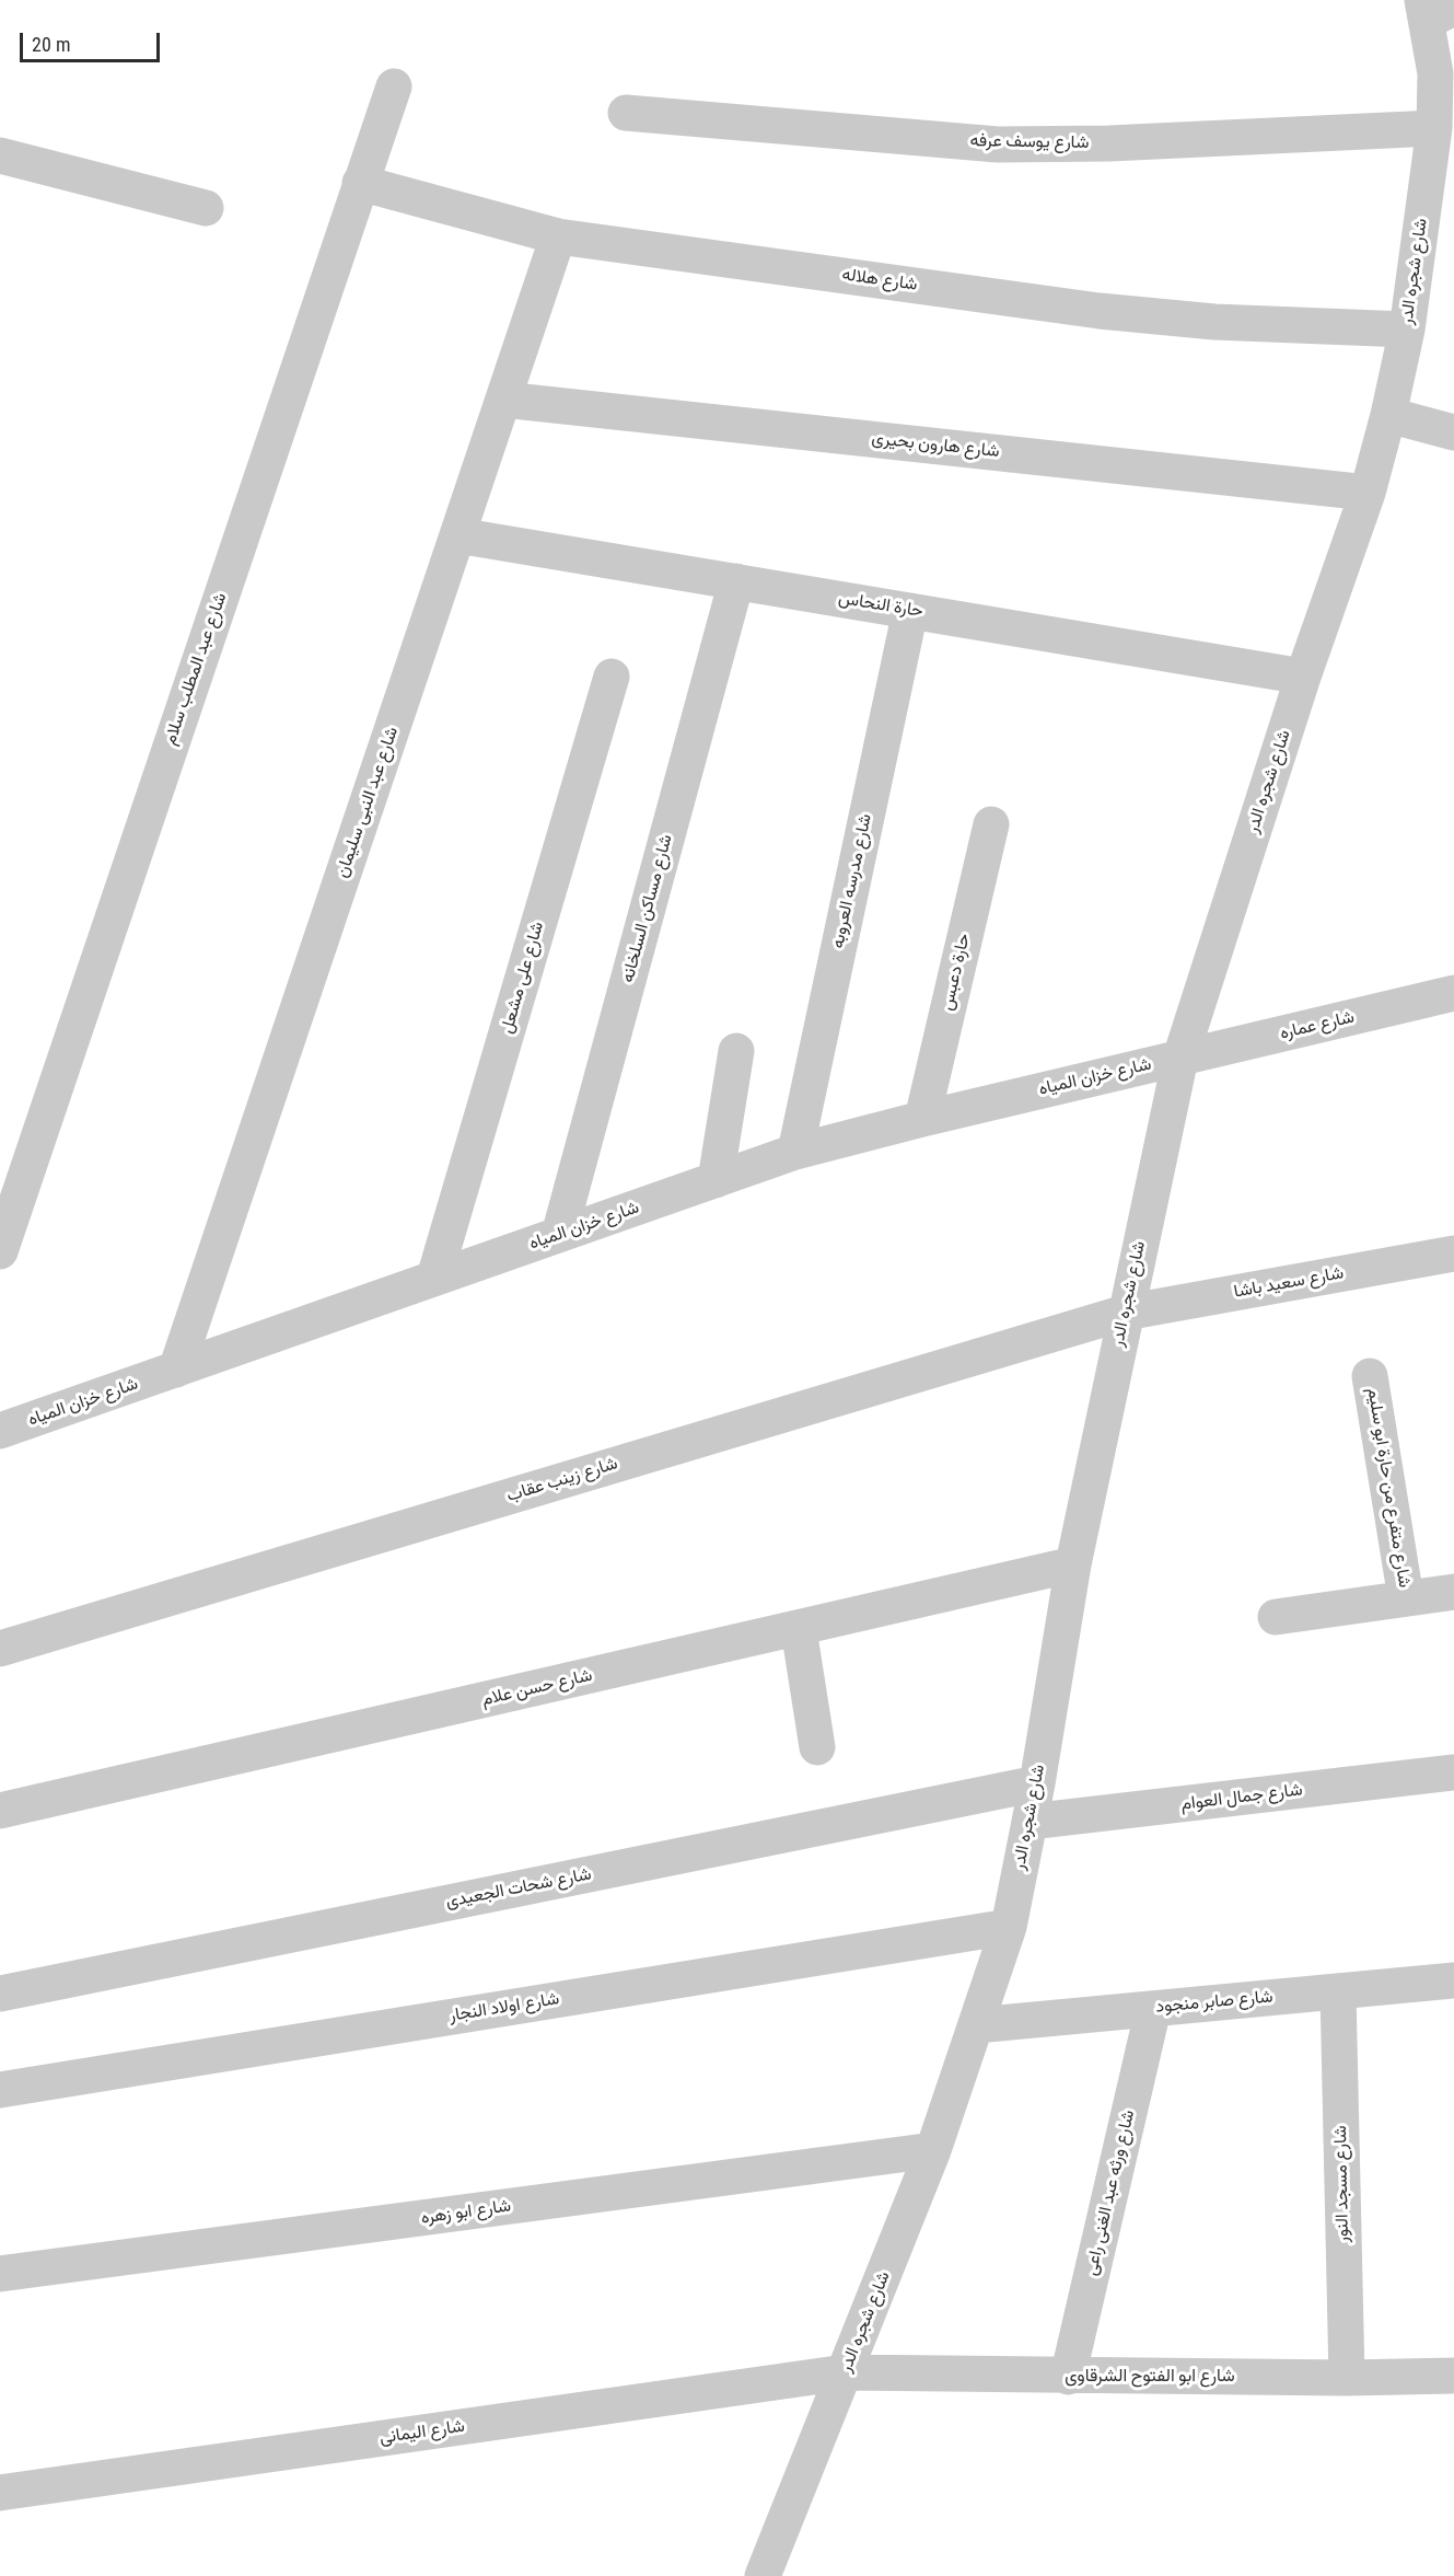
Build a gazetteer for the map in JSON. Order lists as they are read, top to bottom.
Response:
{
  "streets": {
    "street": [
      "شارع يوسف عرفه",
      "شارع شجره الدر",
      "شارع هلاله",
      "شارع هارون بحيرى",
      "حارة النحاس",
      "شارع عبد المطلب سلام",
      "شارع عبد النبى سليمان",
      "شارع مدرسه العروبه",
      "شارع مساكن السلخانه",
      "حارة دعبس",
      "شارع على مشعل",
      "شارع عماره",
      "شارع خزان المياه",
      "شارع سعيد باشا",
      "شارع زينب عقاب",
      "شارع متفرع من حارة ابو سليم",
      "شارع حسن علام",
      "شارع جمال العوام",
      "شارع شحات الجعيدى",
      "شارع صابر منجود",
      "شارع اولاد النجار",
      "شارع مسجد النور",
      "شارع ورثه عبد الغنى راعى",
      "شارع ابو زهره",
      "شارع ابو الفتوح الشرقاوى",
      "شارع اليمانى"
    ]
  },
  "crossings": [
    ["شارع يوسف عرفه", "شارع شجره الدر"],
    ["شارع شجره الدر", "شارع هلاله"],
    ["شارع شجره الدر", "شارع هارون بحيرى"],
    ["شارع شجره الدر", "حارة النحاس"],
    ["شارع شجره الدر", "شارع عماره"],
    ["شارع شجره الدر", "شارع خزان المياه"],
    ["شارع شجره الدر", "شارع سعيد باشا"],
    ["شارع شجره الدر", "شارع زينب عقاب"],
    ["شارع شجره الدر", "شارع حسن علام"],
    ["شارع شجره الدر", "شارع جمال العوام"],
    ["شارع شجره الدر", "شارع شحات الجعيدى"],
    ["شارع شجره الدر", "شارع صابر منجود"],
    ["شارع شجره الدر", "شارع اولاد النجار"],
    ["شارع شجره الدر", "شارع ابو زهره"],
    ["شارع شجره الدر", "شارع ابو الفتوح الشرقاوى"],
    ["شارع شجره الدر", "شارع اليمانى"],
    ["شارع هلاله", "شارع عبد المطلب سلام"],
    ["شارع هلاله", "شارع عبد النبى سليمان"],
    ["شارع هارون بحيرى", "شارع عبد النبى سليمان"],
    ["حارة النحاس", "شارع عبد النبى سليمان"],
    ["حارة النحاس", "شارع مدرسه العروبه"],
    ["حارة النحاس", "شارع مساكن السلخانه"],
    ["شارع عبد النبى سليمان", "شارع خزان المياه"],
    ["شارع مدرسه العروبه", "شارع خزان المياه"],
    ["شارع مساكن السلخانه", "شارع خزان المياه"],
    ["حارة دعبس", "شارع خزان المياه"],
    ["شارع على مشعل", "شارع خزان المياه"],
    ["شارع عماره", "شارع خزان المياه"],
    ["شارع سعيد باشا", "شارع زينب عقاب"],
    ["شارع صابر منجود", "شارع مسجد النور"],
    ["شارع صابر منجود", "شارع ورثه عبد الغنى راعى"],
    ["شارع مسجد النور", "شارع ابو الفتوح الشرقاوى"],
    ["شارع ورثه عبد الغنى راعى", "شارع ابو الفتوح الشرقاوى"],
    ["شارع ابو الفتوح الشرقاوى", "شارع اليمانى"]
  ],
  "scale_bar": "20 m"
}
